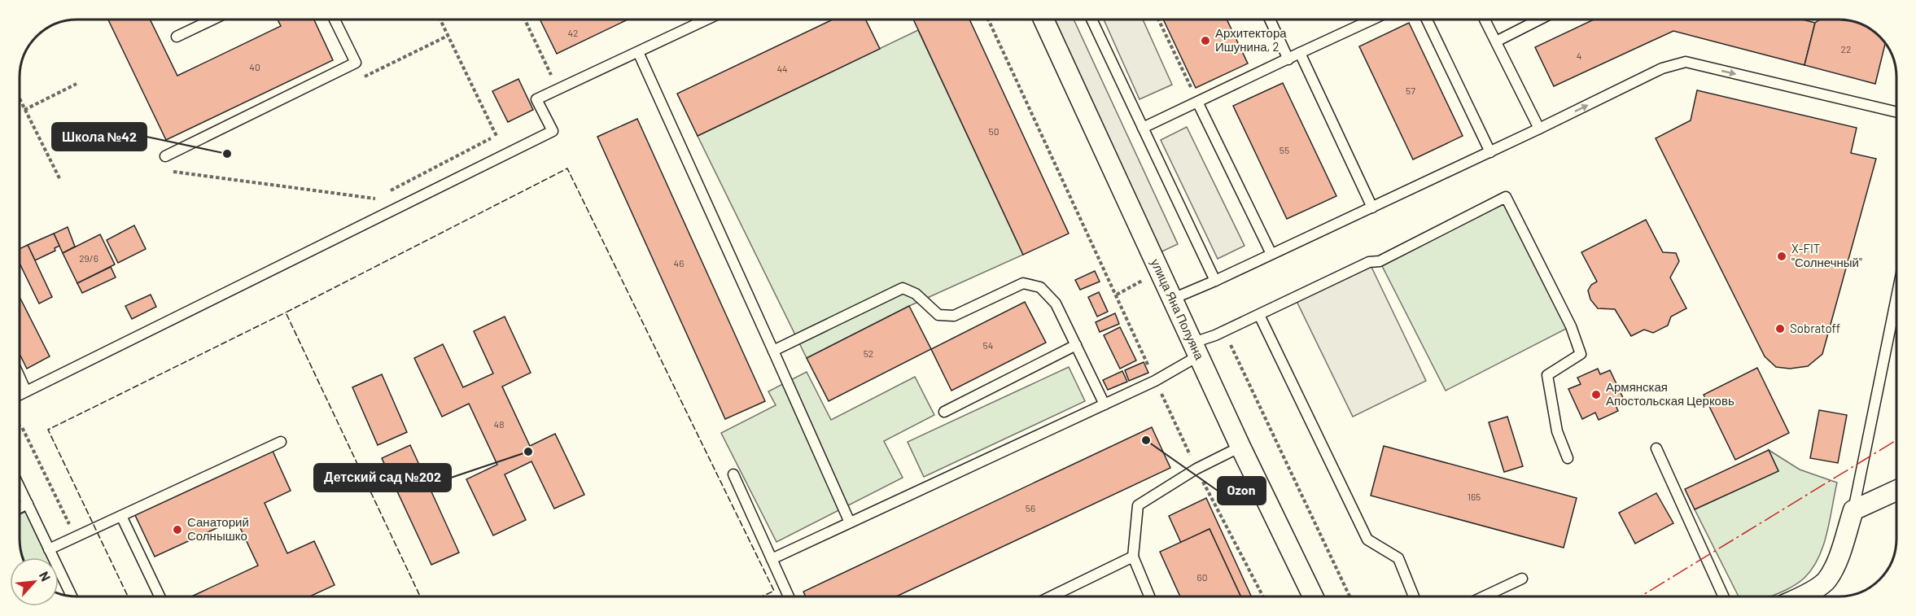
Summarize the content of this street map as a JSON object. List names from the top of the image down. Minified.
{"streets":{"street":["улица Яна Полуяна"]},"places":["Архитектора Ишунина, 2","Школа №42","X-FIT \"Солнечный\"","Sobratoff","Армянская Апостольская Церковь","Ozon","Детский сад №202","Санаторий Солнышко"],"house_numbers":["42","22","4","40","44","57","50","55","29/6","46","54","52","48","165","56","60"],"north":"top right"}
